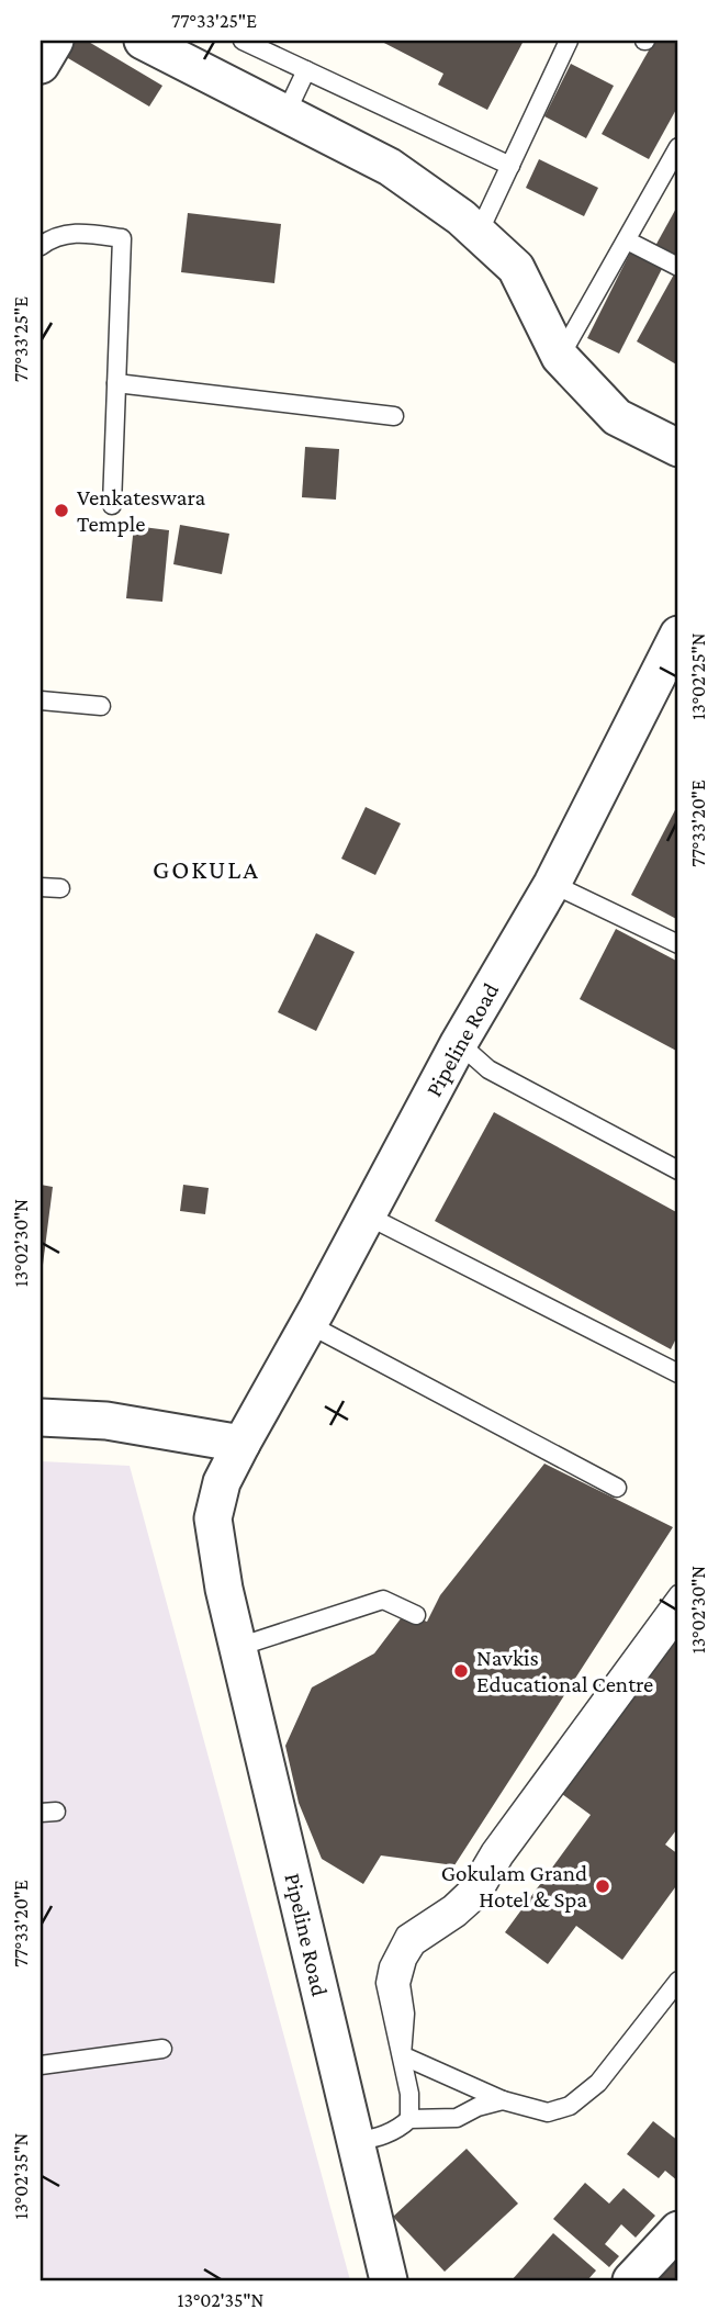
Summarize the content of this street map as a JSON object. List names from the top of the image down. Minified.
{"streets":{"street":["Pipeline Road"]},"districts":["GOKULA"],"places":["Venkateswara Temple","Navkis Educational Centre","Gokulam Grand Hotel & Spa"],"coordinates":["77°33'25\"E","13°02'25\"N","77°33'20\"E","13°02'30\"N","13°02'35\"N"]}
